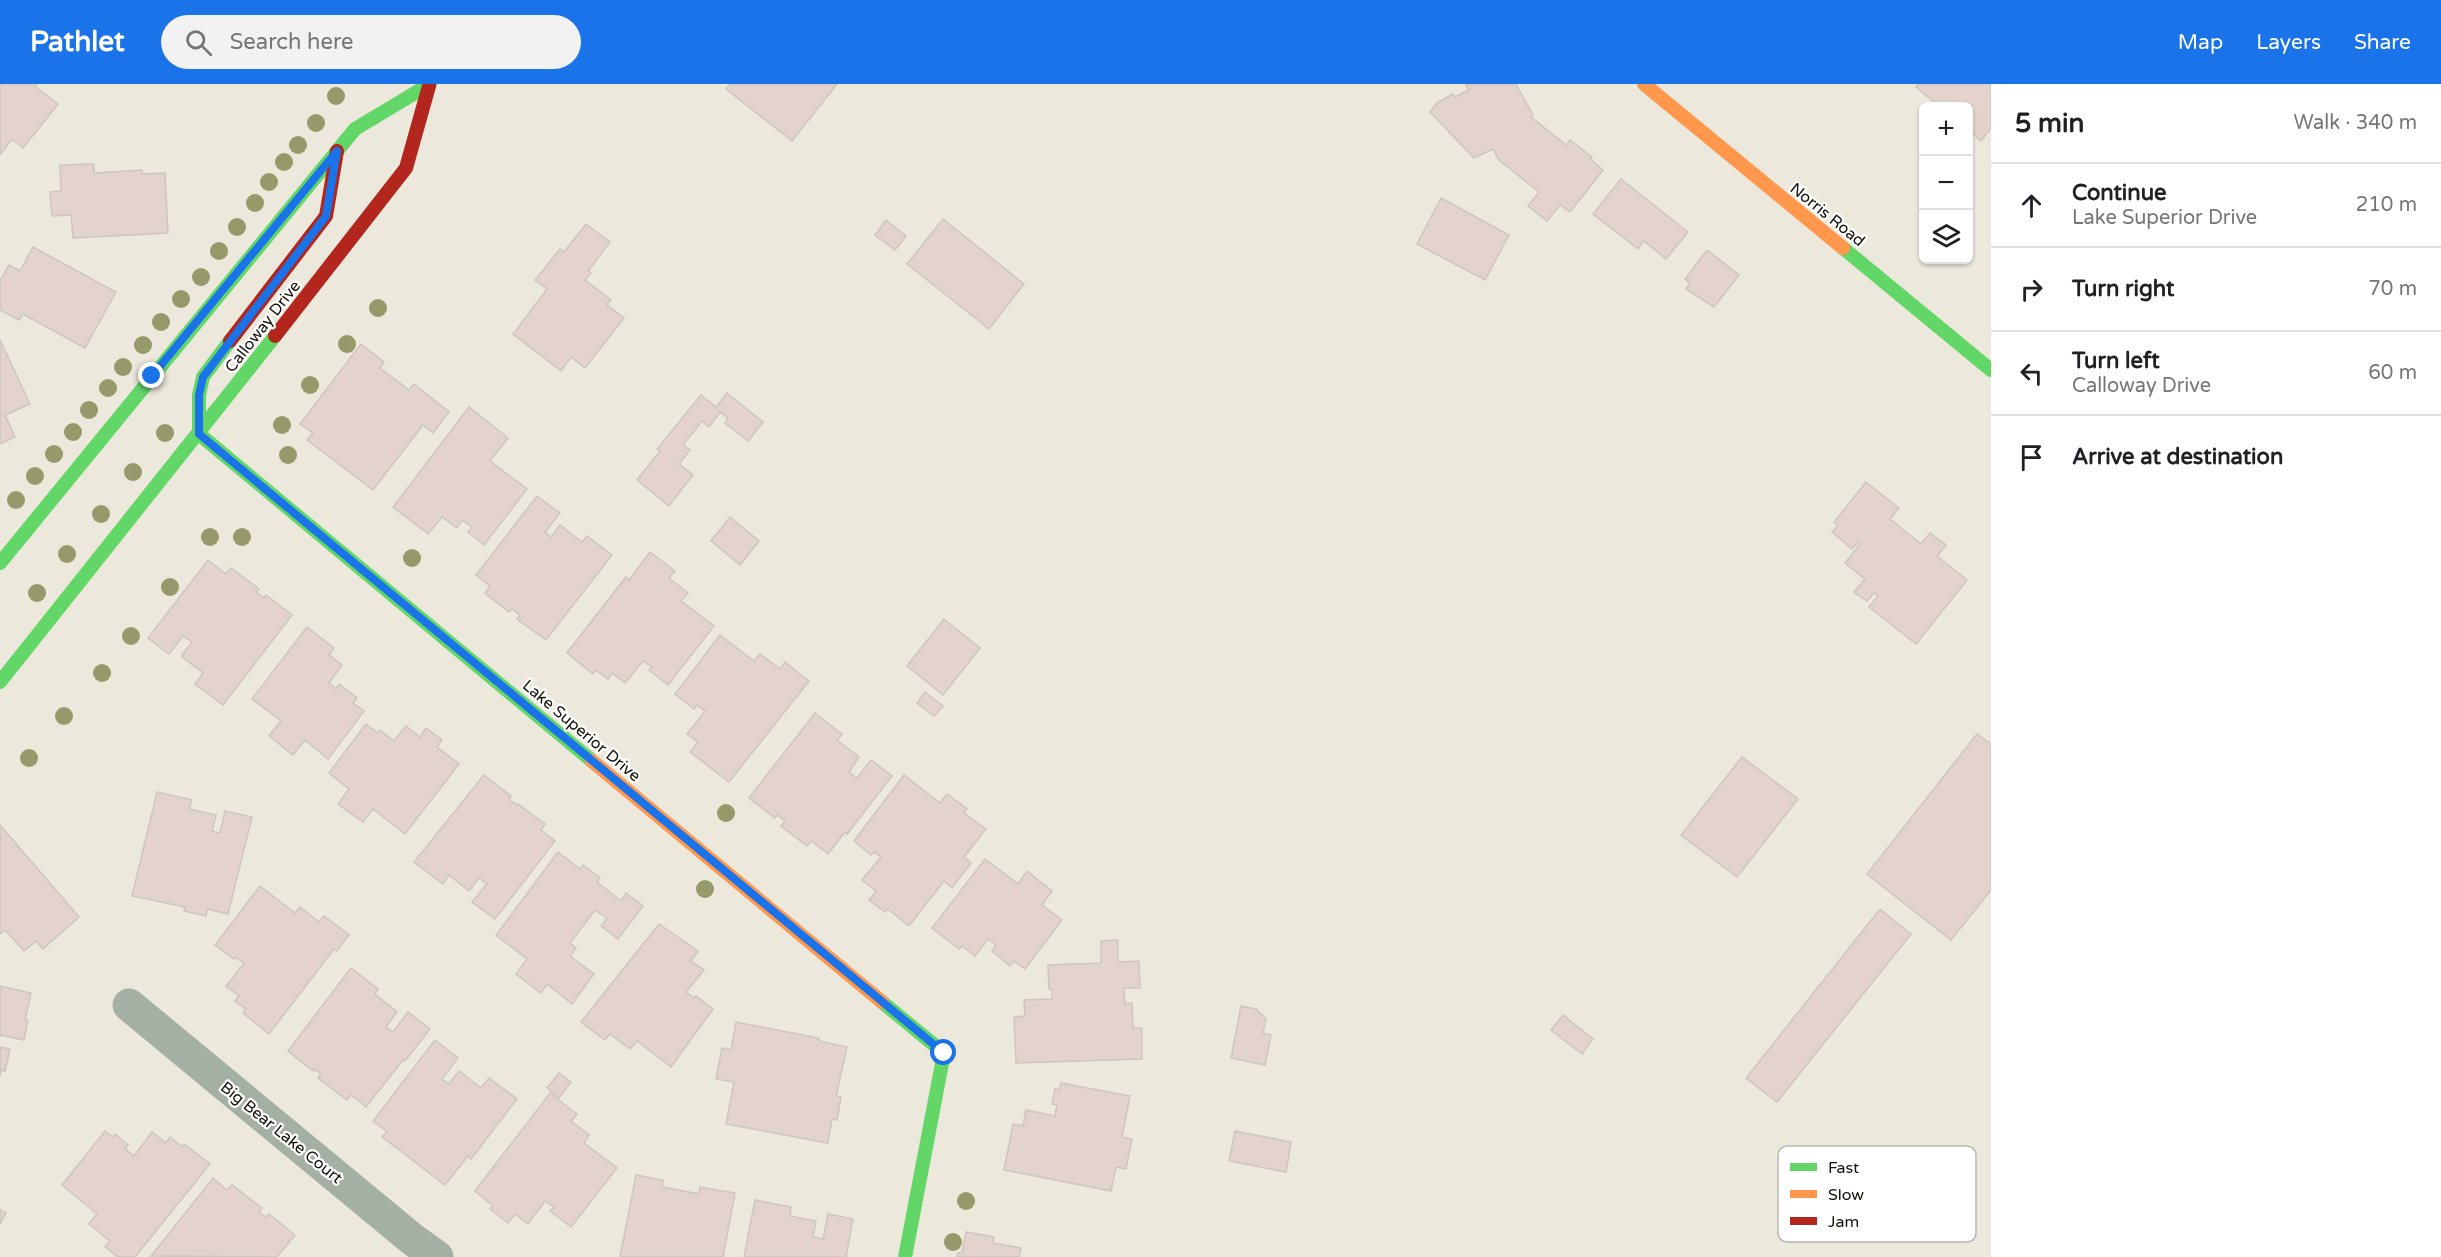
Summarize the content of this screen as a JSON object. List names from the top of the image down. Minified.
{"streets":{"main road":["Norris Road","Calloway Drive","Lake Superior Drive"],"street":["Big Bear Lake Court"]},"crossings":[["Calloway Drive","Lake Superior Drive"]],"legend":["Fast","Slow","Jam"],"page":{"header":"Pathlet","search":"Search here","nav":["Map","Layers","Share"],"heading":["5 min","Walk · 340 m"],"map_buttons":["+","−"],"list":[["Continue","Lake Superior Drive","210 m"],["Turn right","70 m"],["Turn left","Calloway Drive","60 m"],"Arrive at destination"]}}
